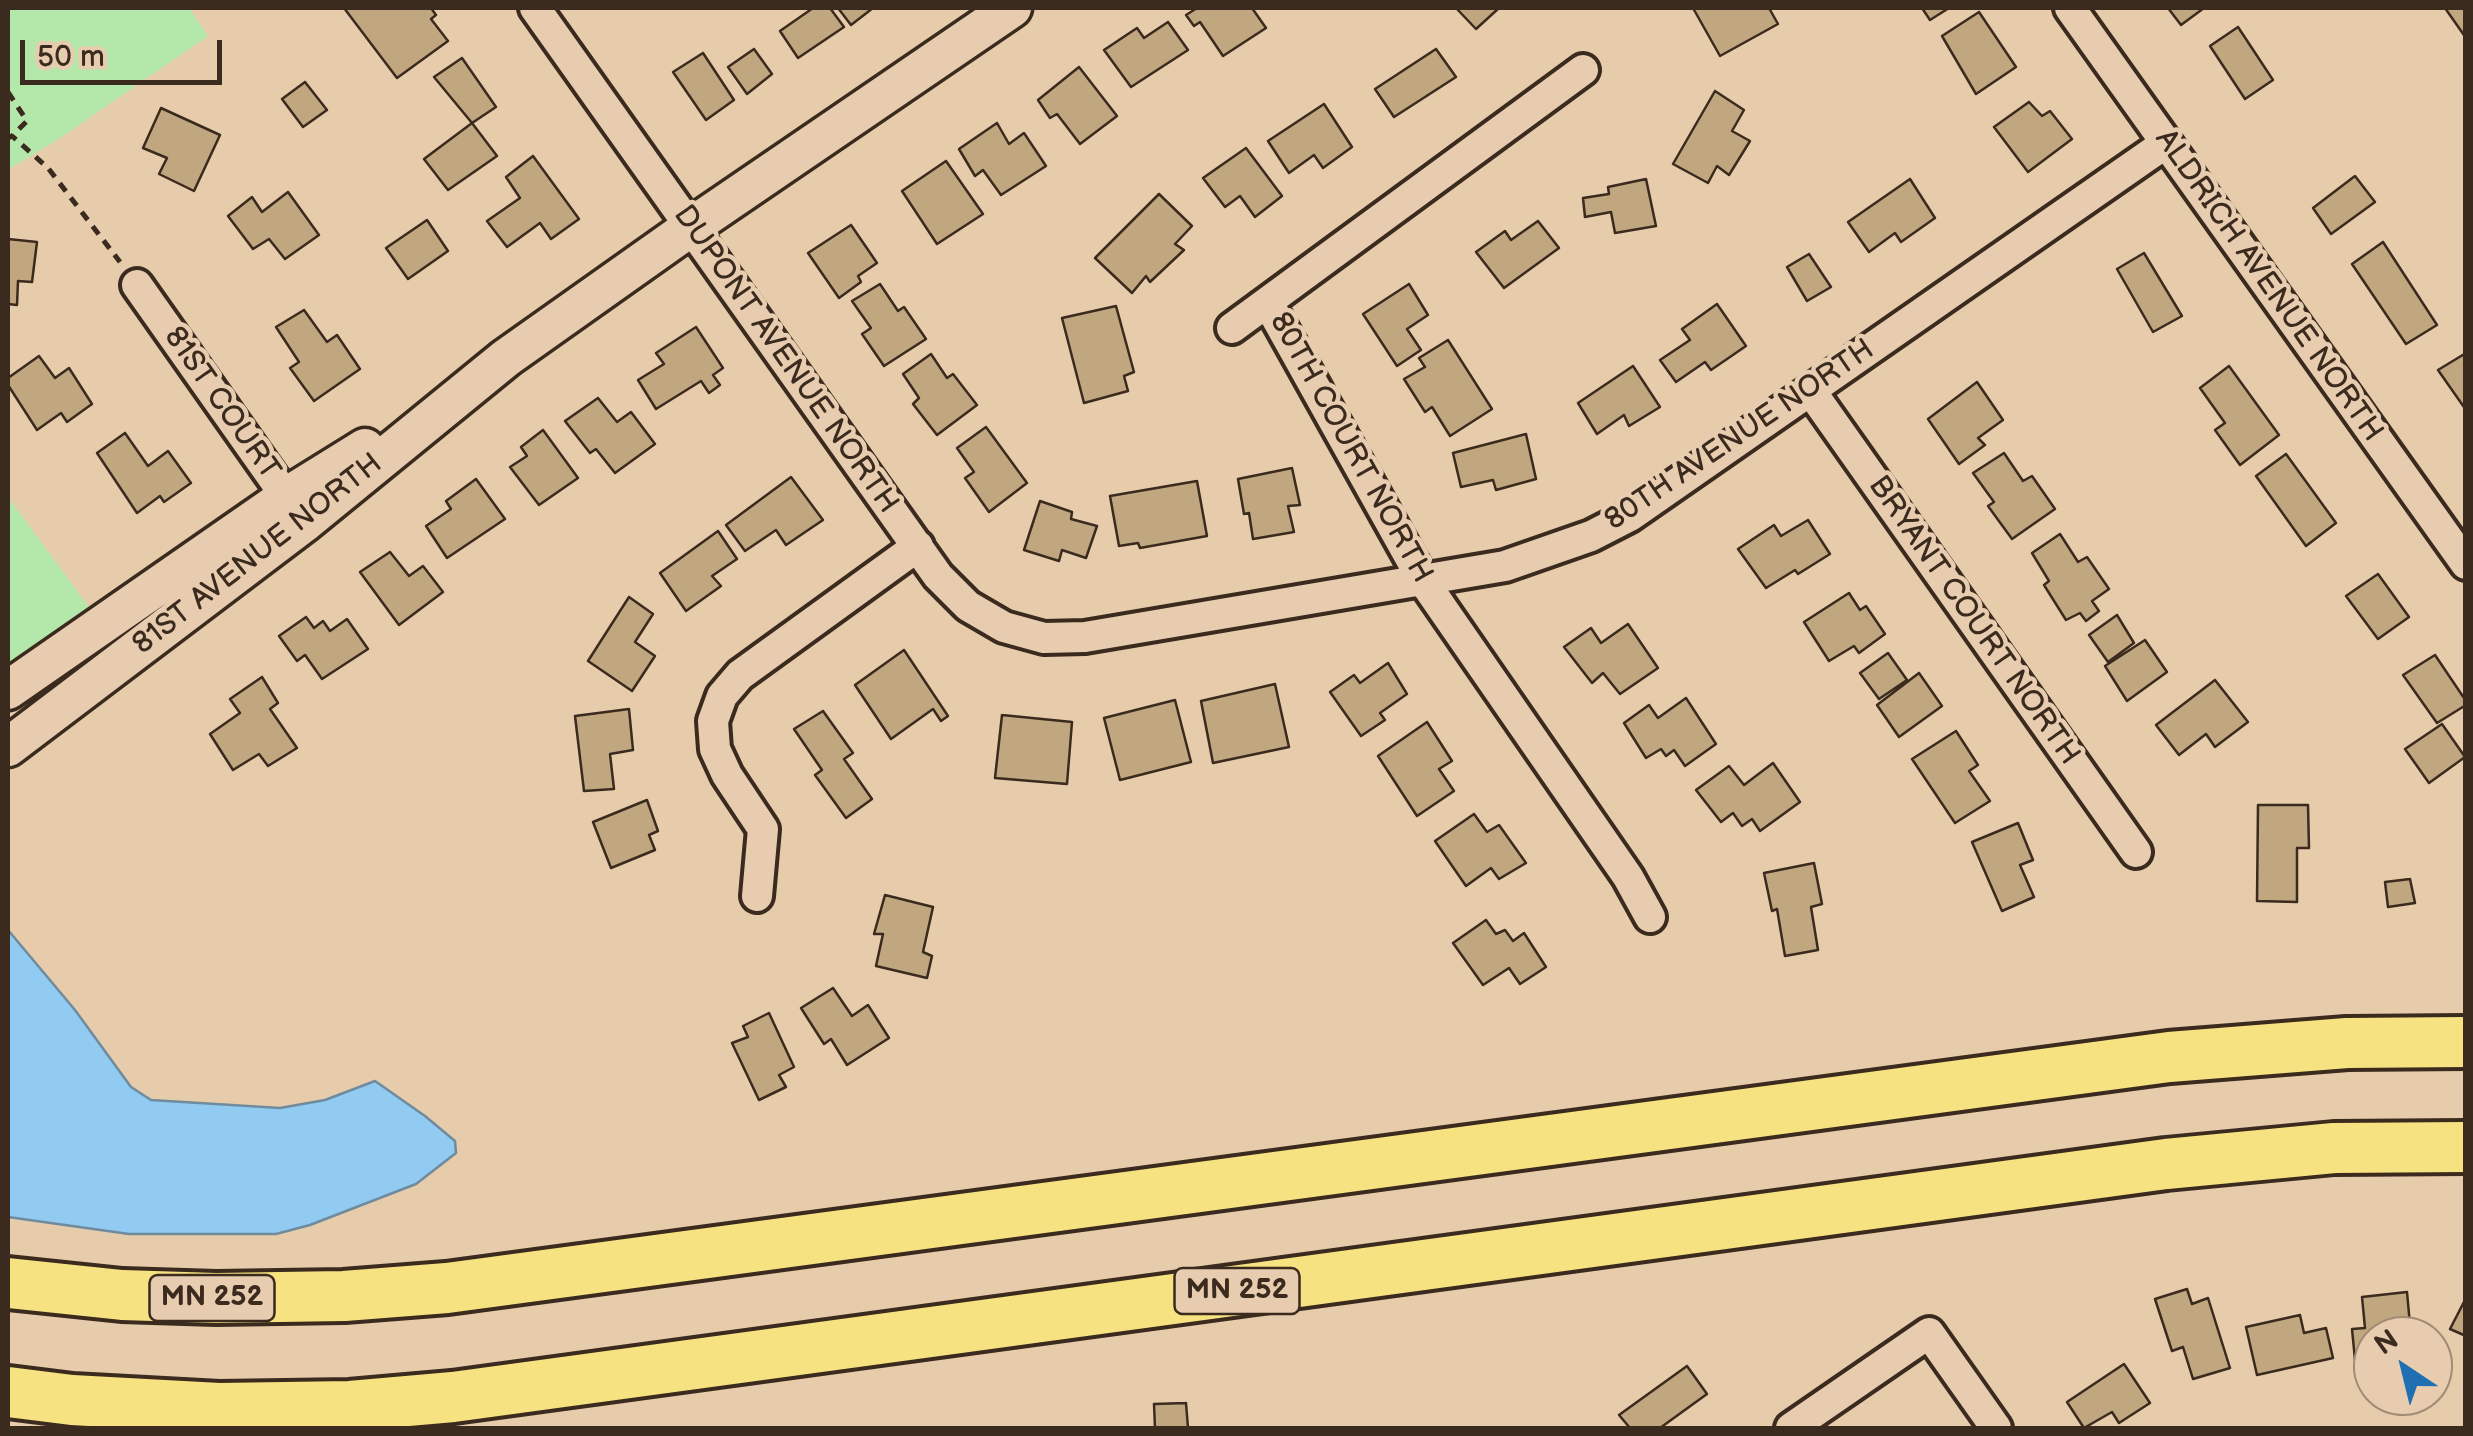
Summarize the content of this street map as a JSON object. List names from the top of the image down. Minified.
{"streets":{"highway":["MN 252"],"street":["ALDRICH AVENUE NORTH","DUPONT AVENUE NORTH","81ST COURT","80TH AVENUE NORTH","80TH COURT NORTH","81ST AVENUE NORTH","BRYANT COURT NORTH"]},"crossings":[["ALDRICH AVENUE NORTH","80TH AVENUE NORTH"],["DUPONT AVENUE NORTH","80TH AVENUE NORTH"],["DUPONT AVENUE NORTH","81ST AVENUE NORTH"],["81ST COURT","81ST AVENUE NORTH"],["80TH AVENUE NORTH","80TH COURT NORTH"],["80TH AVENUE NORTH","BRYANT COURT NORTH"]],"scale_bar":"50 m","north":"top left"}
